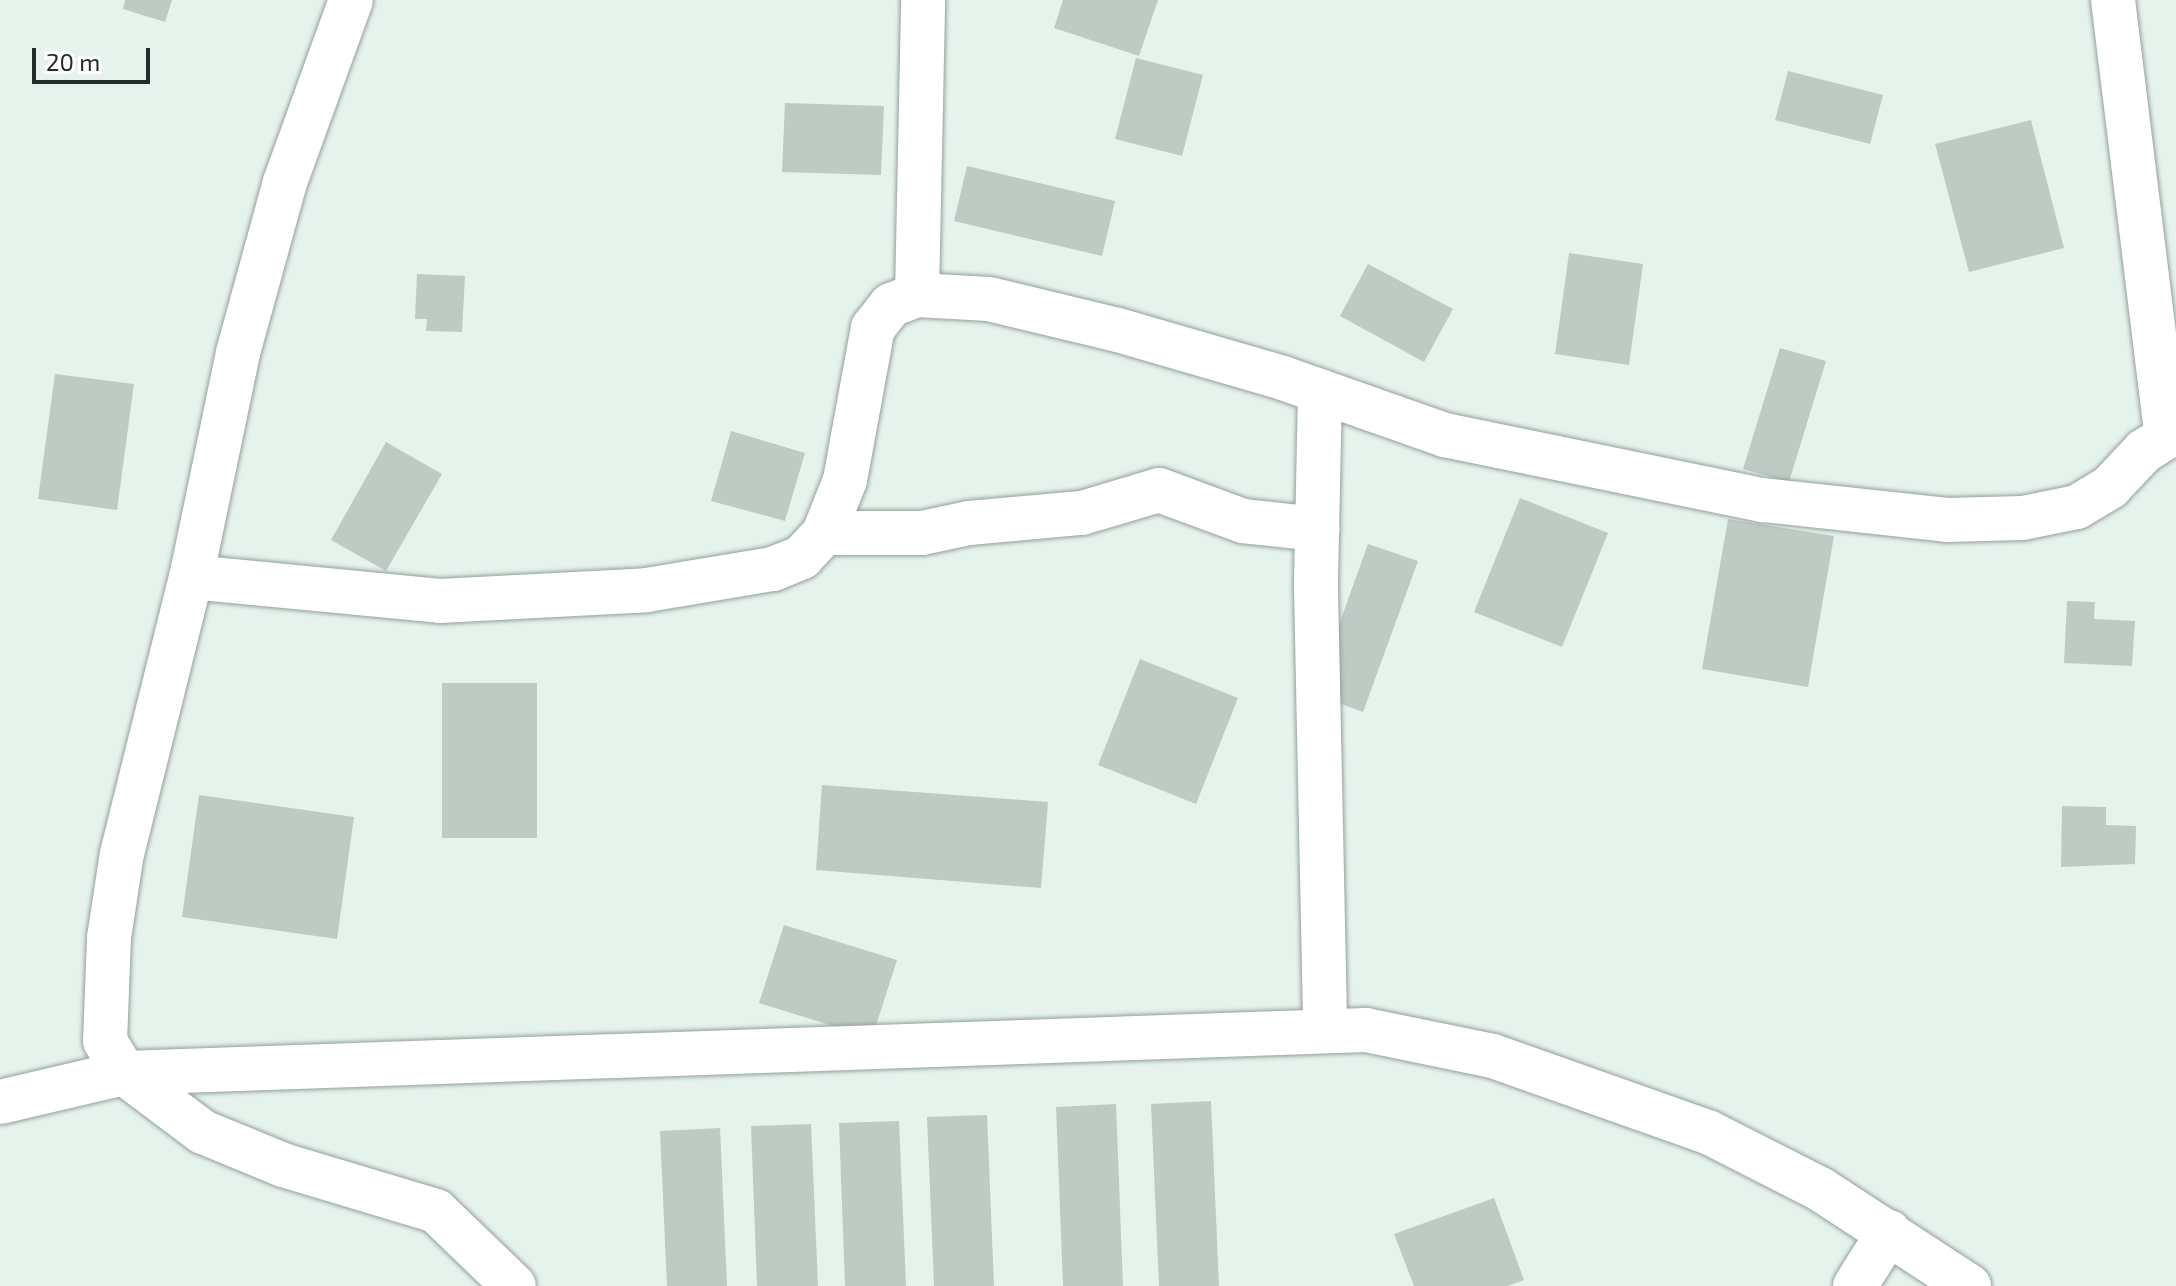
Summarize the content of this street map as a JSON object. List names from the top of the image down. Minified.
{"scale_bar":"20 m"}
